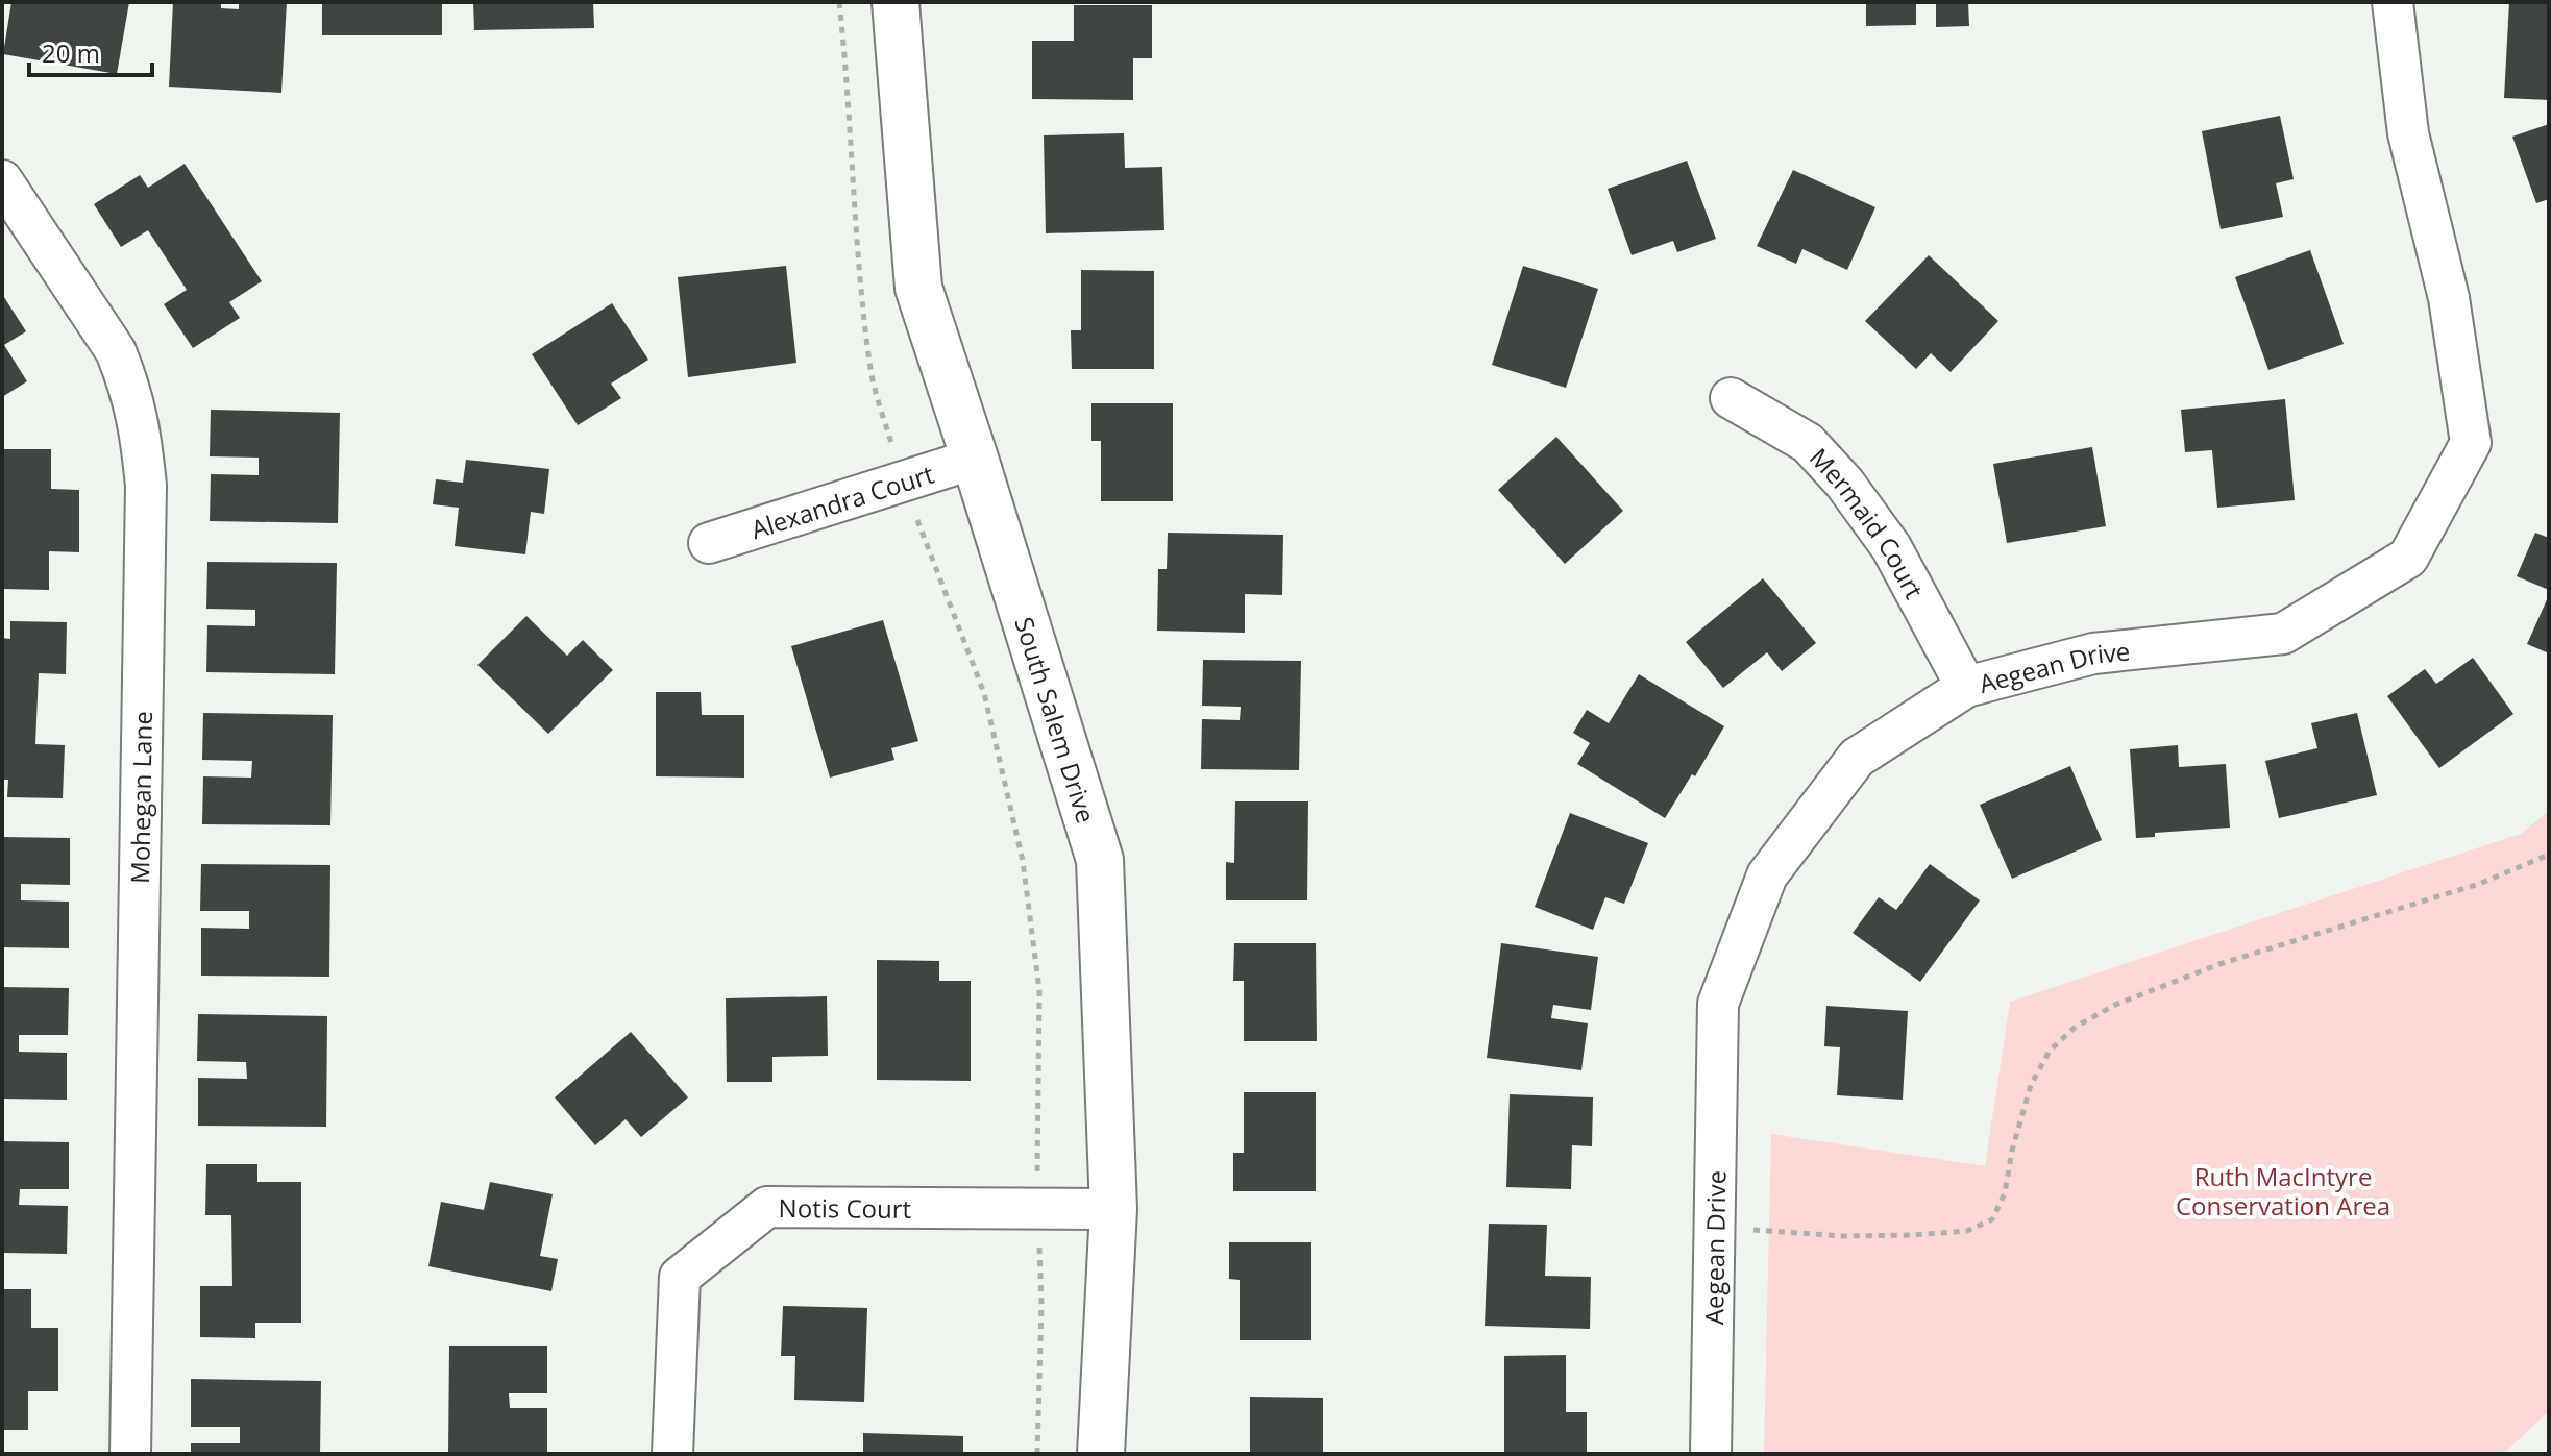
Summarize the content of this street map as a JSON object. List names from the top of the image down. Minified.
{"streets":{"street":["Alexandra Court","Mermaid Court","Aegean Drive","South Salem Drive","Mohegan Lane","Notis Court"]},"crossings":[["Alexandra Court","South Salem Drive"],["Mermaid Court","Aegean Drive"],["South Salem Drive","Notis Court"]],"parks":["Ruth MacIntyre Conservation Area"],"scale_bar":"20 m"}
